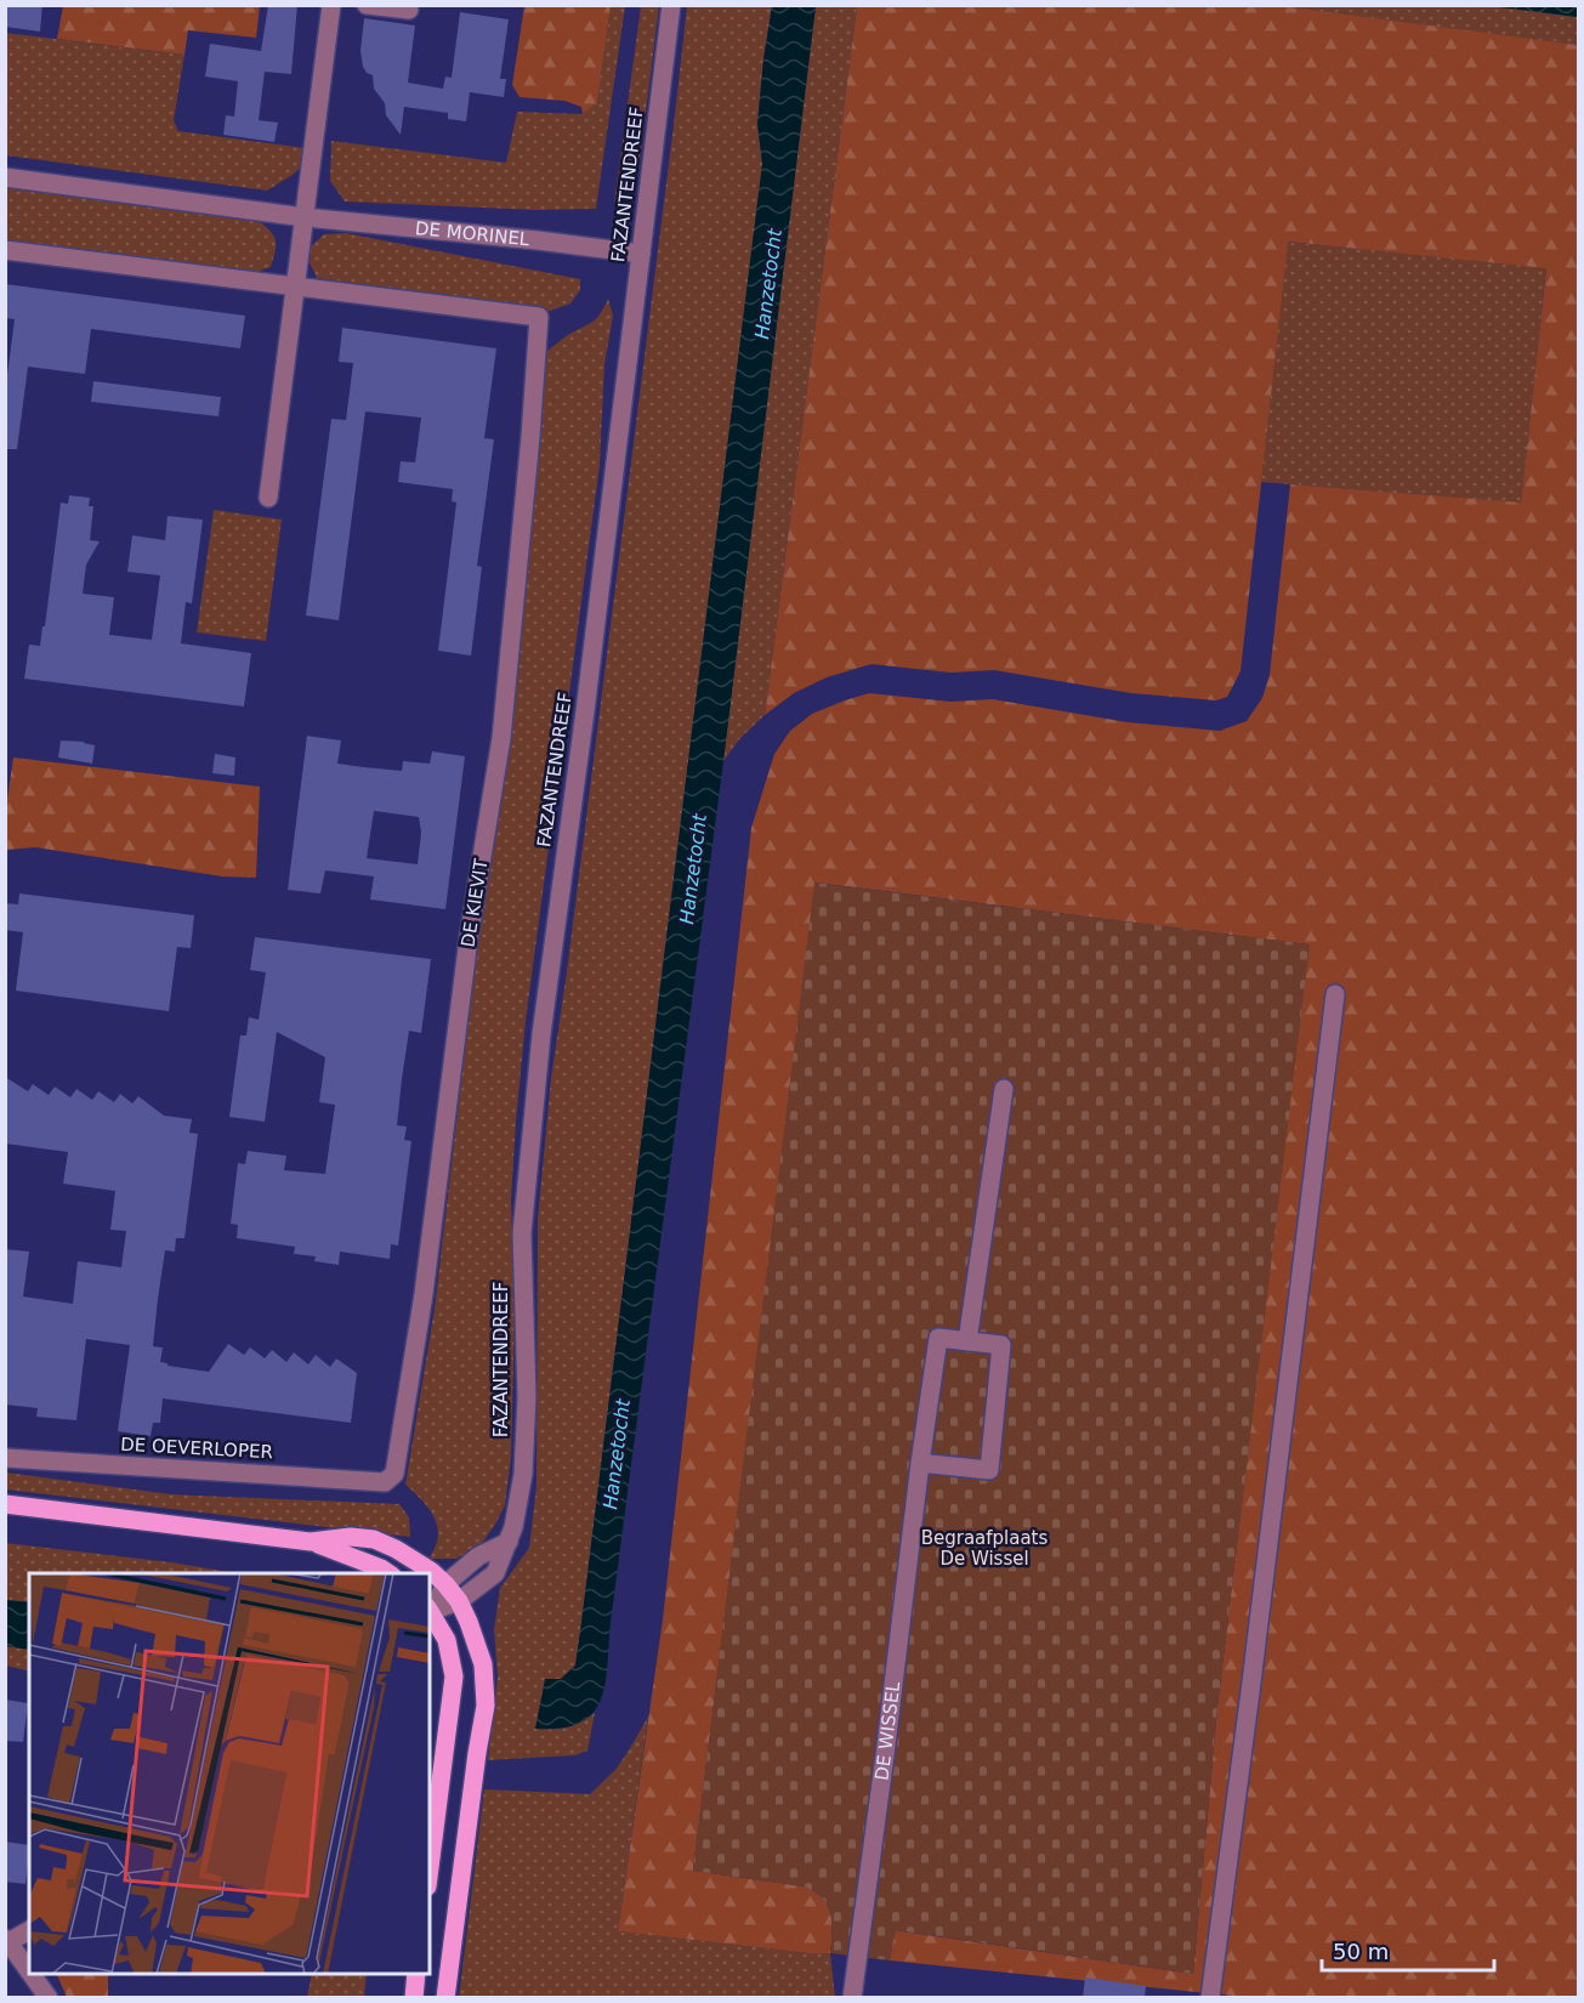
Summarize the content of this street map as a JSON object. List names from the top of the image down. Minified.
{"streets":{"street":["FAZANTENDREEF","DE MORINEL","DE KIEVIT","DE OEVERLOPER","DE WISSEL"]},"crossings":[["FAZANTENDREEF","DE MORINEL"],["DE KIEVIT","DE OEVERLOPER"]],"water":["Hanzetocht"],"parks":["Begraafplaats De Wissel"],"scale_bar":"50 m"}
